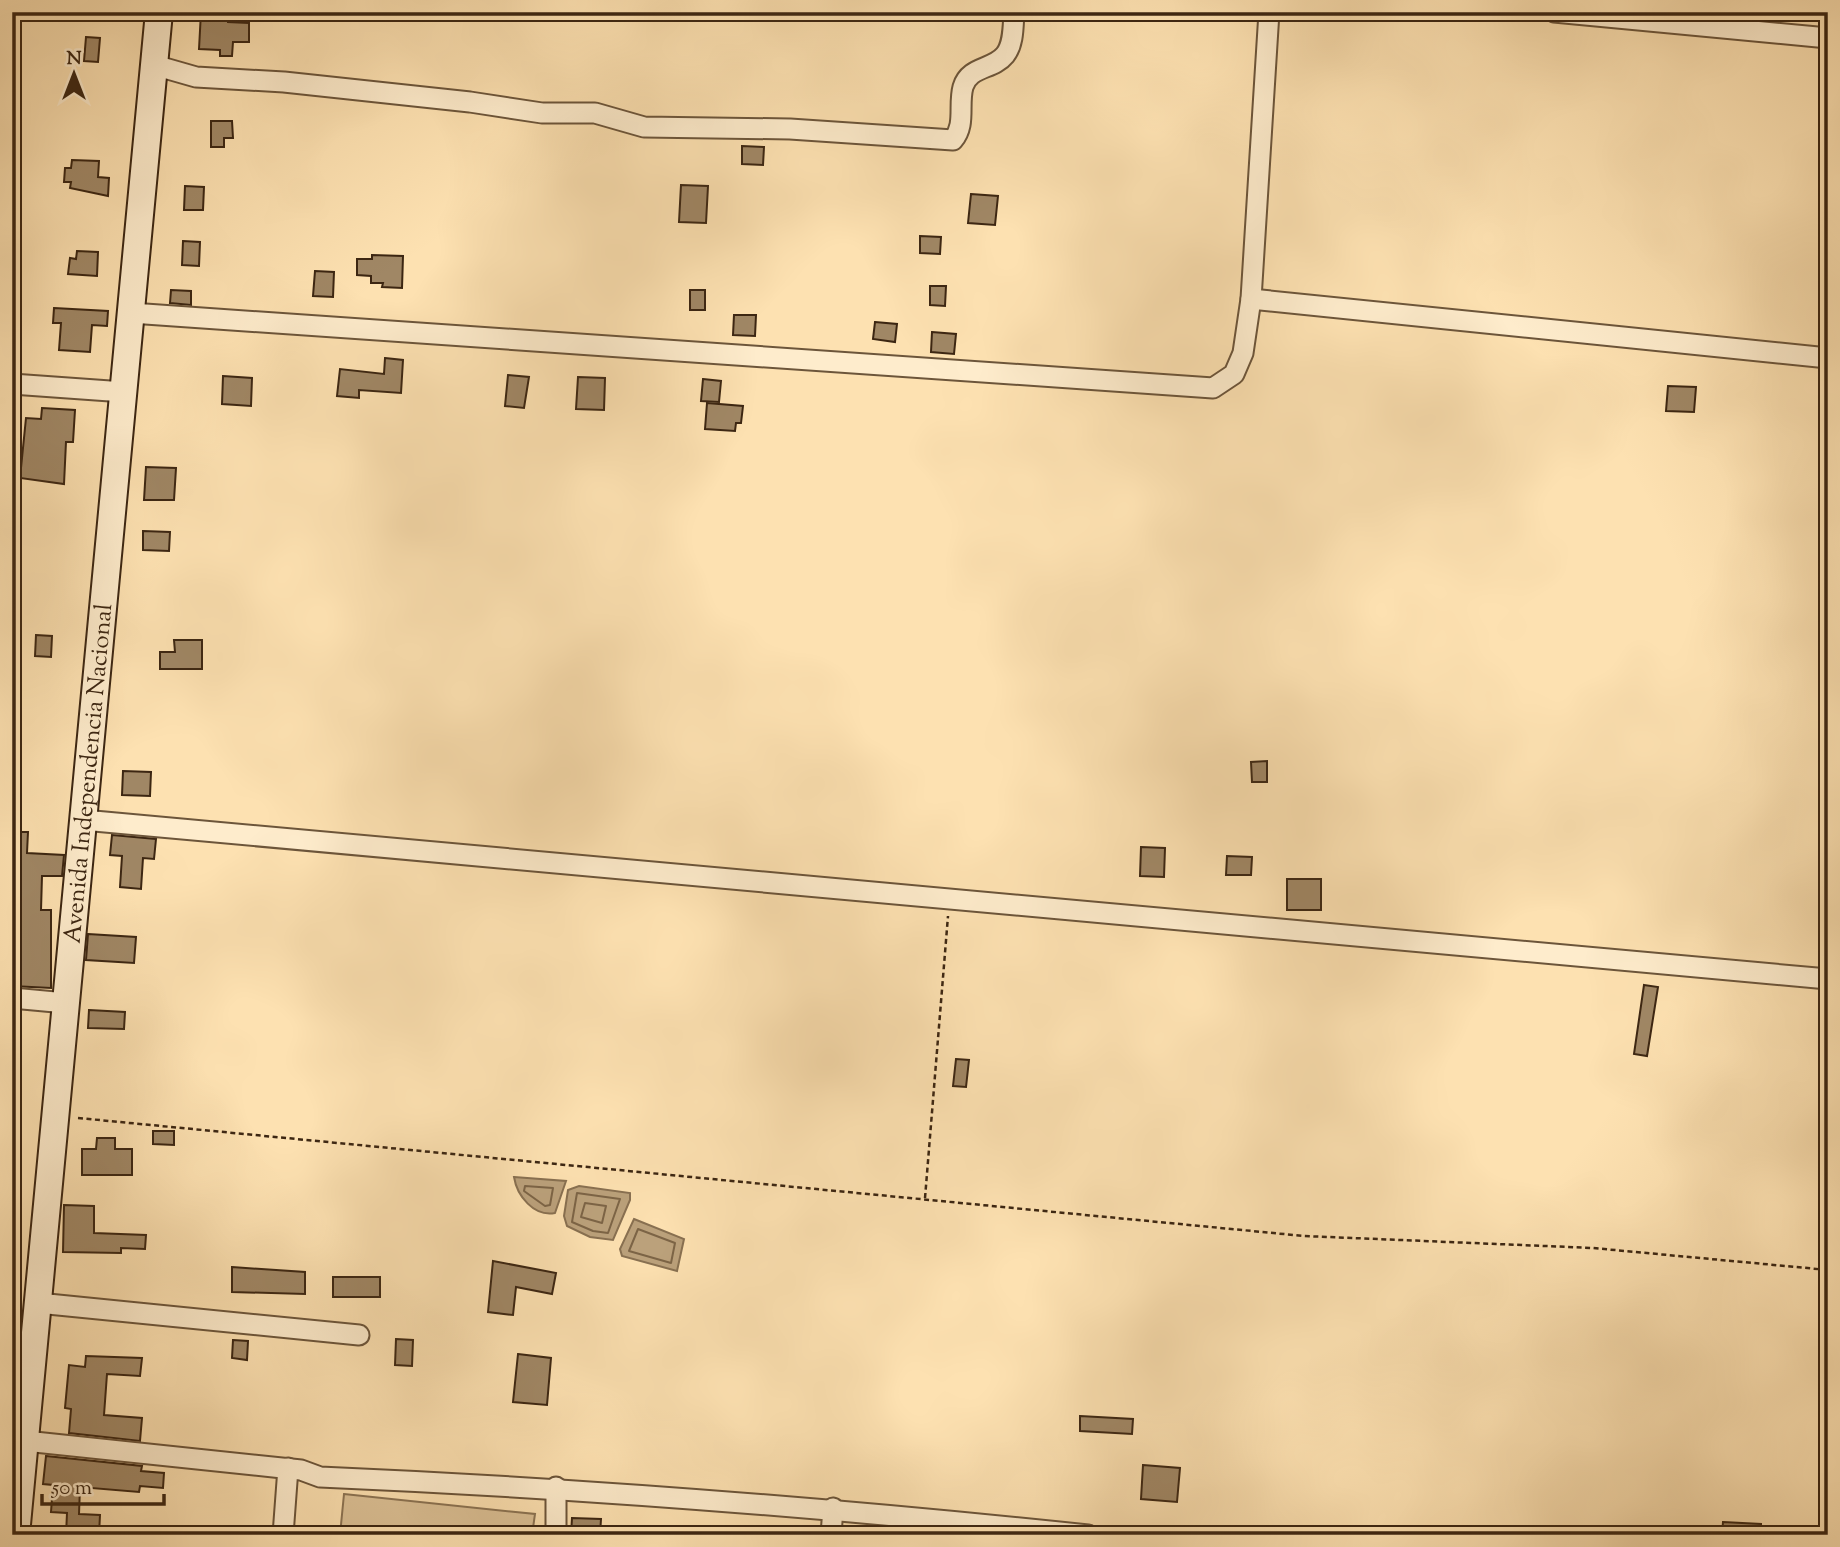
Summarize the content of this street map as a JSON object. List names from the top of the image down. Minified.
{"streets":{"main road":["Avenida Independencia Nacional"]},"scale_bar":"50 m","north":"top"}
